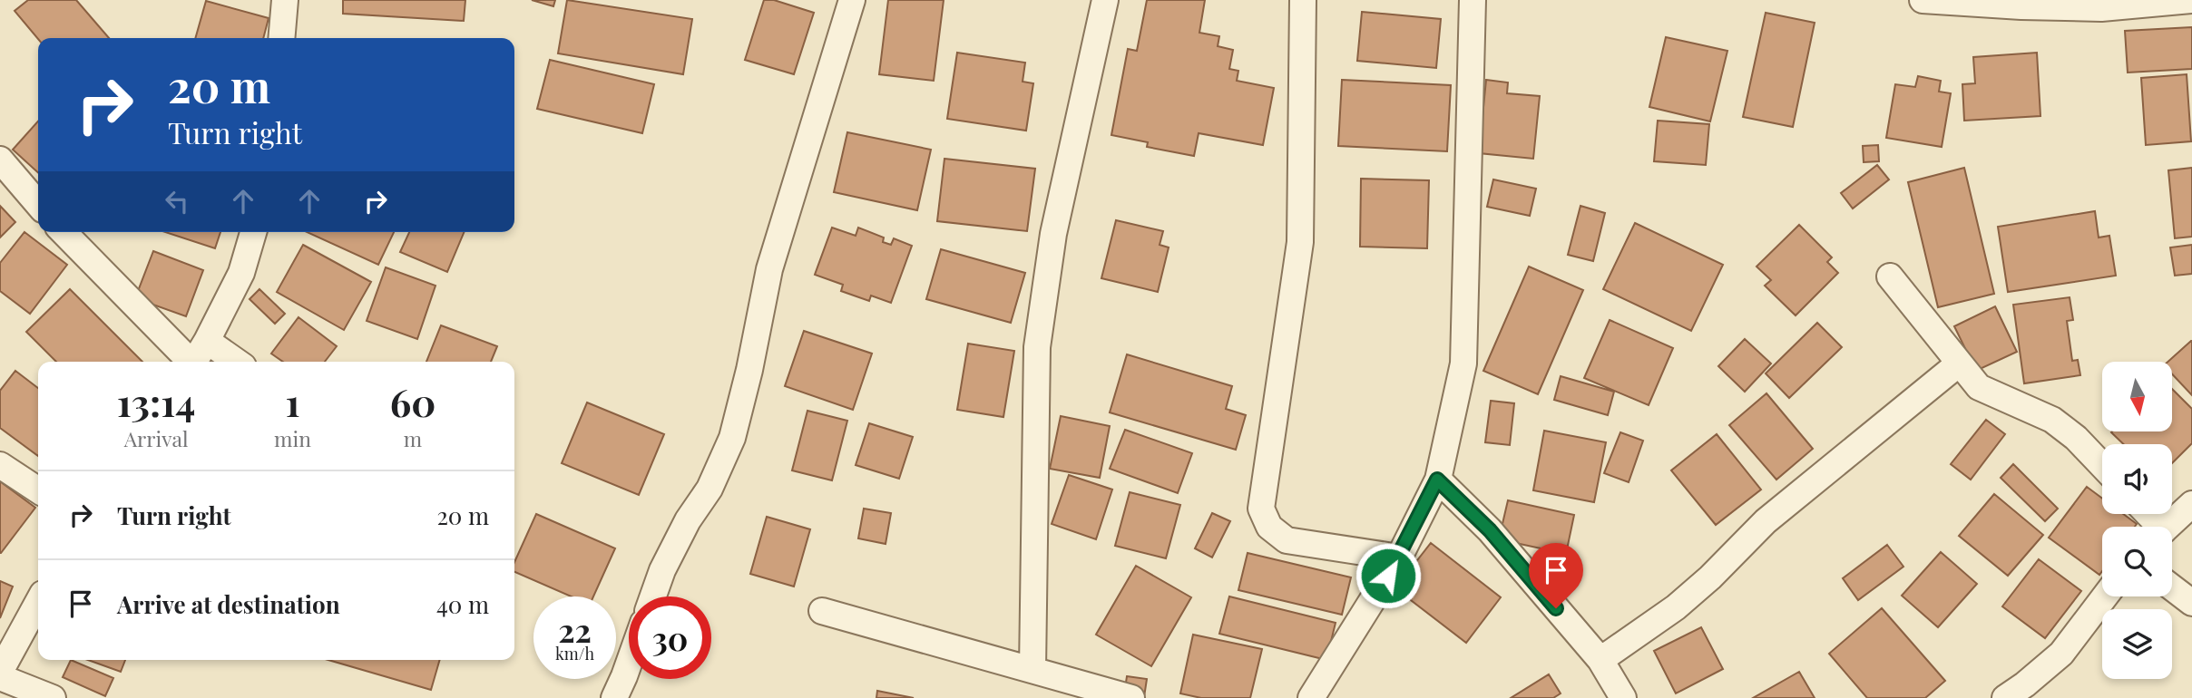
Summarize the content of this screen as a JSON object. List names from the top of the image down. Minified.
{"north":"bottom","page":{"turn":["20 m","Turn right"],"eta":["13:14","Arrival","1","min","60","m"],"list":[{"name":"Turn right","value":"20 m"},{"name":"Arrive at destination","value":"40 m"}],"speed":"22 km/h","limit":"30"}}
